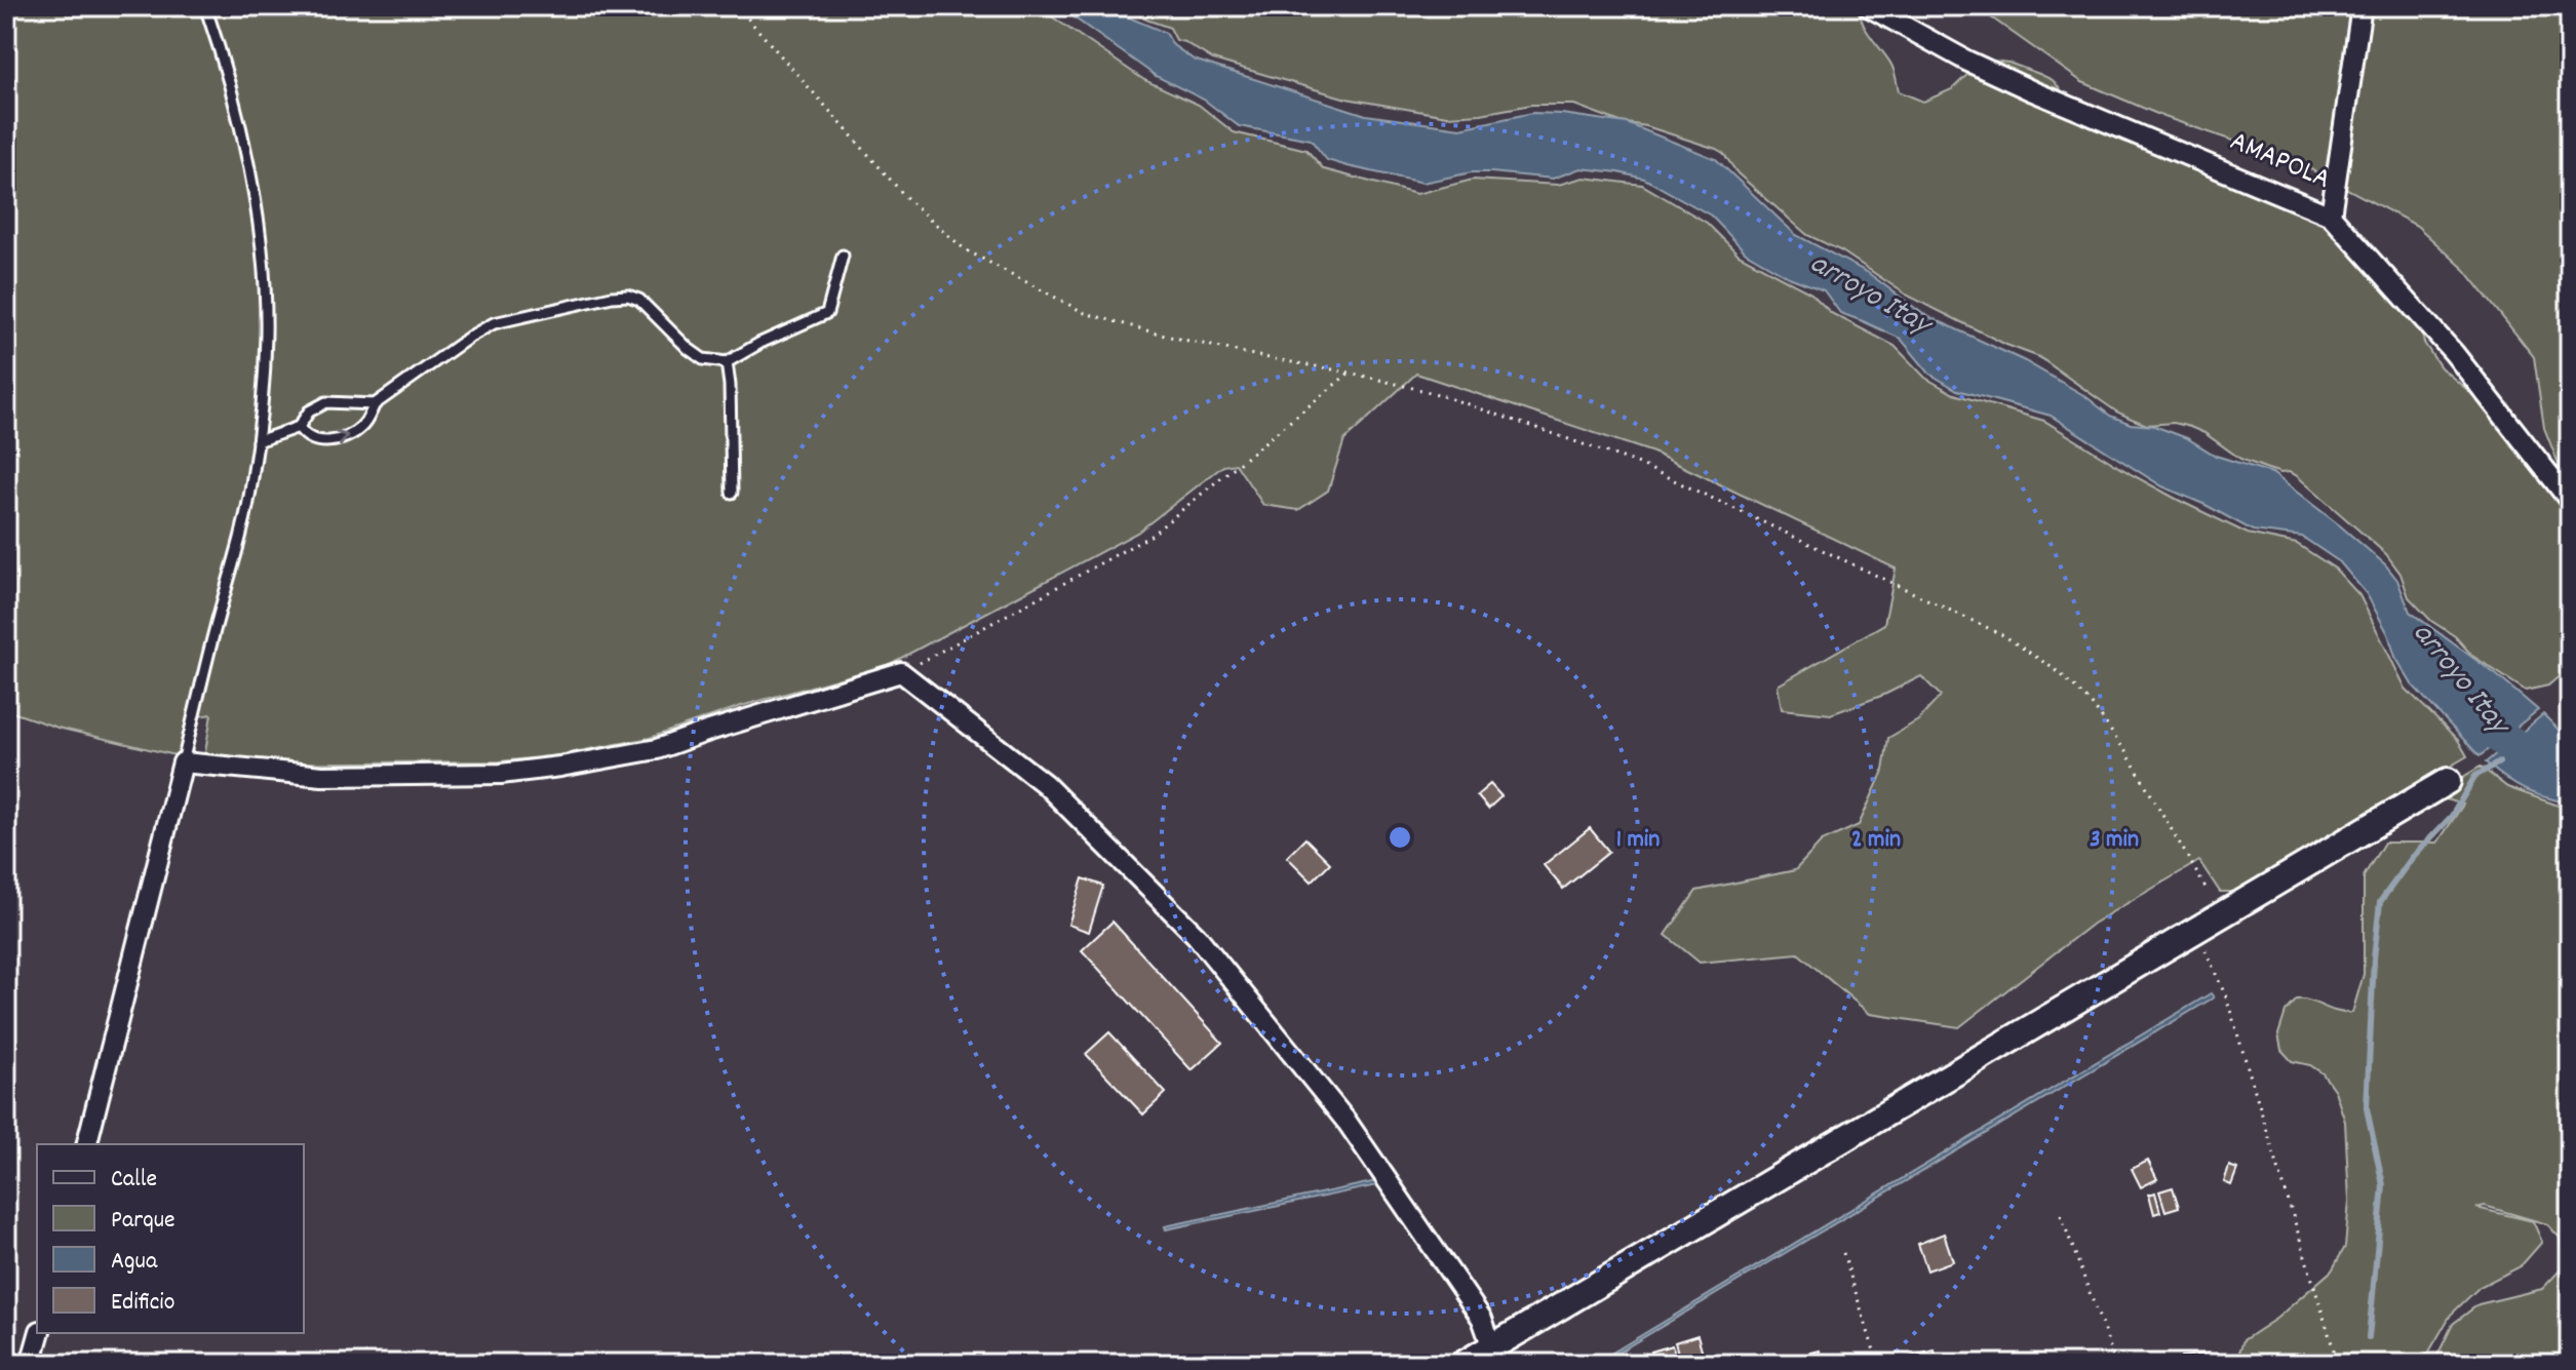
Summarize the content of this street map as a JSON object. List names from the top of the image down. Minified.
{"streets":{"street":["AMAPOLA"]},"water":["arroyo Itay"],"legend":["Calle","Parque","Agua","Edificio"],"rings":["1 min","2 min","3 min"]}
